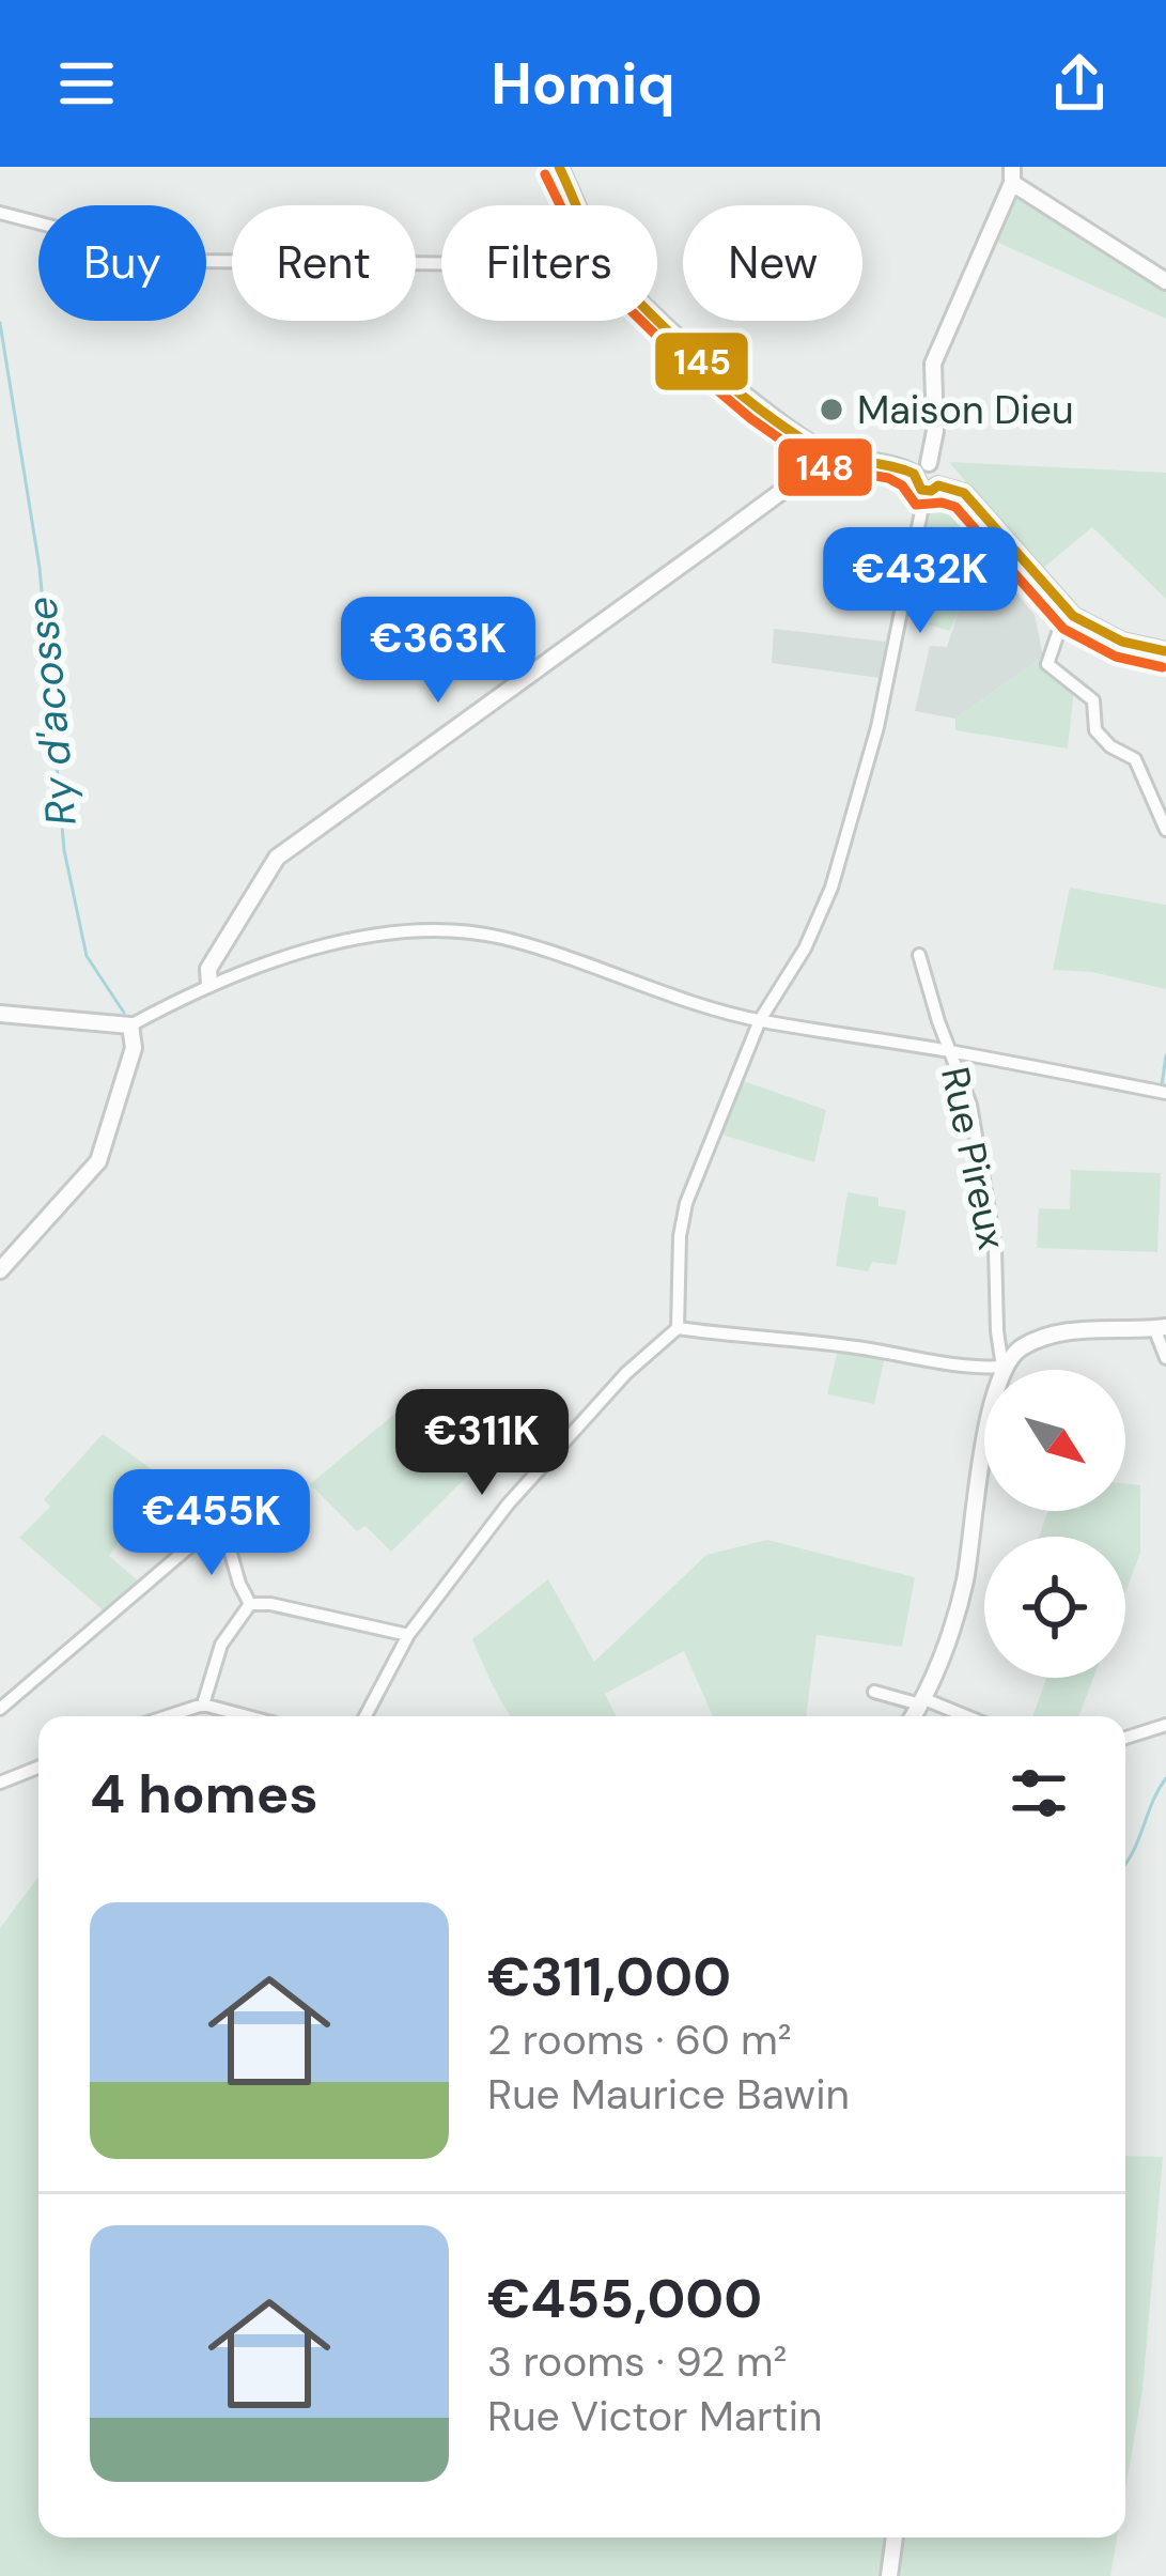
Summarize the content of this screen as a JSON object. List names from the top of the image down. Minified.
{"streets":{"street":["Rue Pireux"]},"water":["Ry d'acosse"],"places":["Maison Dieu"],"lines":["transit line 145","transit line 148"],"north":"bottom right","page":{"header":"Homiq","chip":["Buy","Rent","Filters","New"],"price":["€432K","€363K","€311K","€455K"],"heading":"4 homes","list":[{"name":"€311,000","note":"2 rooms · 60 m² · Rue Maurice Bawin"},{"name":"€455,000","note":"3 rooms · 92 m² · Rue Victor Martin"}]}}
